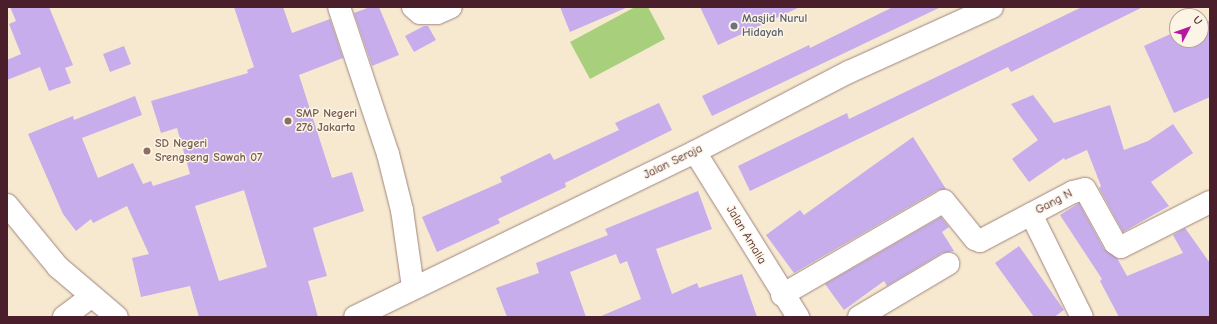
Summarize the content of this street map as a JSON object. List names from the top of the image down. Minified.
{"streets":{"street":["Jalan Seroja","Gang N","Jalan Amalia"]},"crossings":[["Jalan Seroja","Jalan Amalia"],["Gang N","Jalan Amalia"]],"places":["Masjid Nurul Hidayah","SMP Negeri 276 Jakarta","SD Negeri Srengseng Sawah 07"],"north":"top right"}
